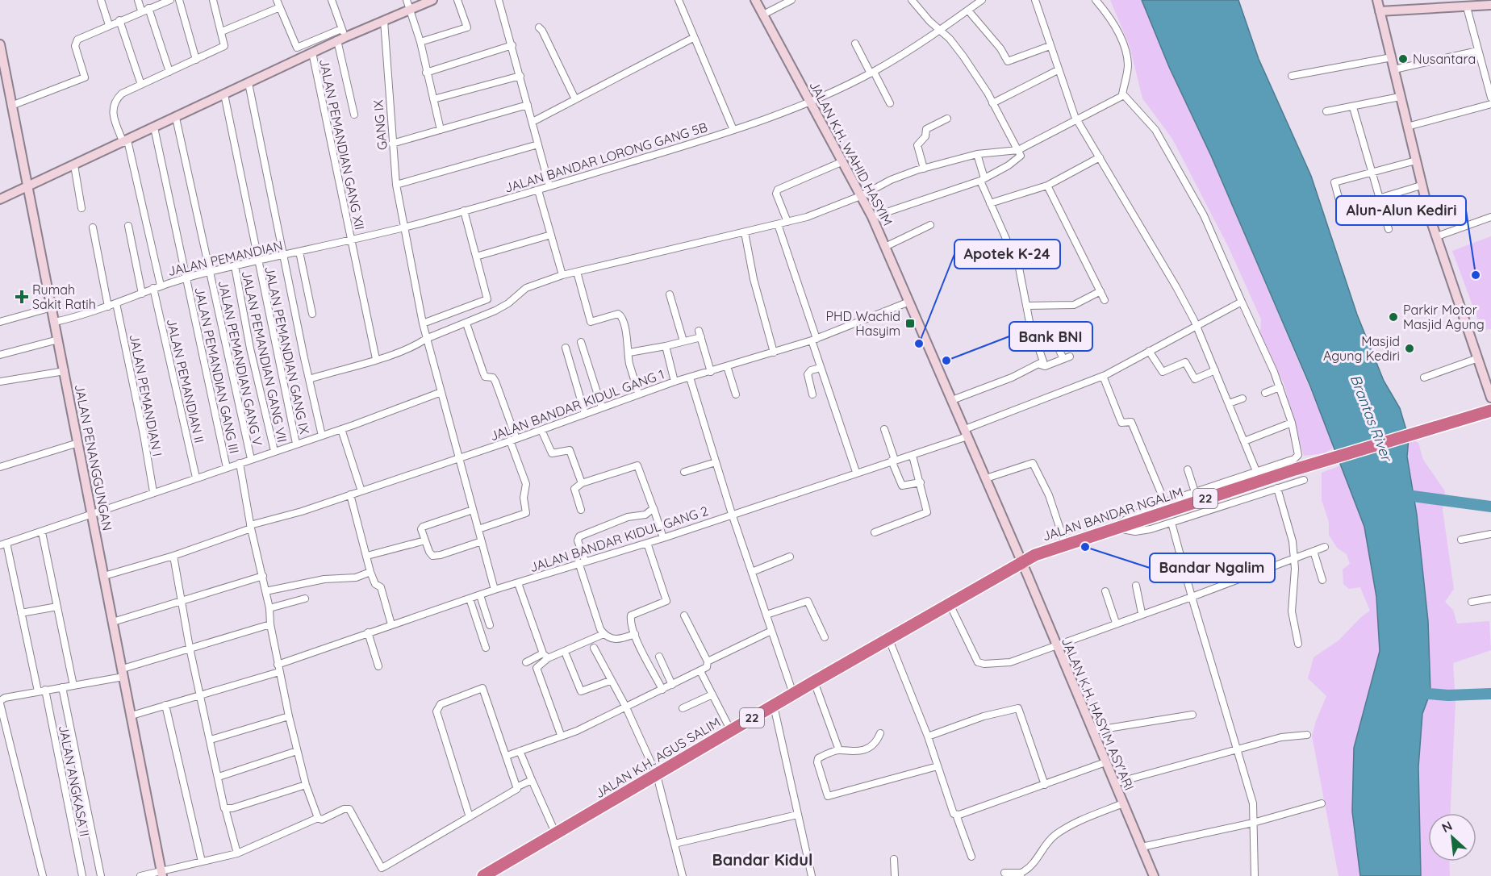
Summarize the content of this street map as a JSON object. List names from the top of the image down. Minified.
{"streets":{"highway":["22","JALAN BANDAR NGALIM","JALAN K.H. AGUS SALIM"],"main road":["JALAN K.H. WAHID HASYIM","JALAN PENANGGUNGAN","JALAN K.H. HASYIM ASY'ARI"],"street":["GANG IX","JALAN PEMANDIAN GANG XII","JALAN BANDAR LORONG GANG 5B","JALAN PEMANDIAN","JALAN PEMANDIAN GANG IX","JALAN PEMANDIAN GANG VII","JALAN PEMANDIAN GANG V","JALAN PEMANDIAN GANG III","JALAN PEMANDIAN II","JALAN PEMANDIAN I","JALAN BANDAR KIDUL GANG 1","JALAN BANDAR KIDUL GANG 2","JALAN ANGKASA II"]},"crossings":[["GANG IX","JALAN BANDAR LORONG GANG 5B"],["GANG IX","JALAN PEMANDIAN"],["GANG IX","JALAN BANDAR KIDUL GANG 1"],["GANG IX","JALAN BANDAR KIDUL GANG 2"],["JALAN PEMANDIAN GANG XII","JALAN PEMANDIAN"],["JALAN K.H. WAHID HASYIM","JALAN BANDAR LORONG GANG 5B"],["JALAN K.H. WAHID HASYIM","JALAN BANDAR KIDUL GANG 1"],["JALAN K.H. WAHID HASYIM","JALAN BANDAR NGALIM"],["JALAN K.H. WAHID HASYIM","JALAN BANDAR KIDUL GANG 2"],["JALAN K.H. WAHID HASYIM","JALAN K.H. HASYIM ASY'ARI"],["JALAN K.H. WAHID HASYIM","JALAN K.H. AGUS SALIM"],["JALAN BANDAR LORONG GANG 5B","JALAN PEMANDIAN"],["JALAN PEMANDIAN","JALAN PEMANDIAN GANG IX"],["JALAN PEMANDIAN","JALAN PEMANDIAN GANG VII"],["JALAN PEMANDIAN","JALAN PEMANDIAN GANG V"],["JALAN PEMANDIAN","JALAN PEMANDIAN GANG III"],["JALAN PEMANDIAN","JALAN PEMANDIAN II"],["JALAN PEMANDIAN","JALAN PEMANDIAN I"],["JALAN PEMANDIAN","JALAN PENANGGUNGAN"],["JALAN BANDAR KIDUL GANG 1","JALAN PENANGGUNGAN"],["JALAN BANDAR NGALIM","JALAN K.H. HASYIM ASY'ARI"],["JALAN BANDAR NGALIM","JALAN K.H. AGUS SALIM"],["JALAN K.H. HASYIM ASY'ARI","JALAN K.H. AGUS SALIM"]],"districts":["Bandar Kidul"],"water":["Brantas River"],"places":{"other":["Nusantara","Alun-Alun Kediri","Parkir Motor Masjid Agung","Apotek K-24","Masjid Agung Kediri","Bank BNI","Bandar Ngalim"],"health":["Rumah Sakit Ratih"],"transit":["PHD Wachid Hasyim"]},"north":"top left"}
